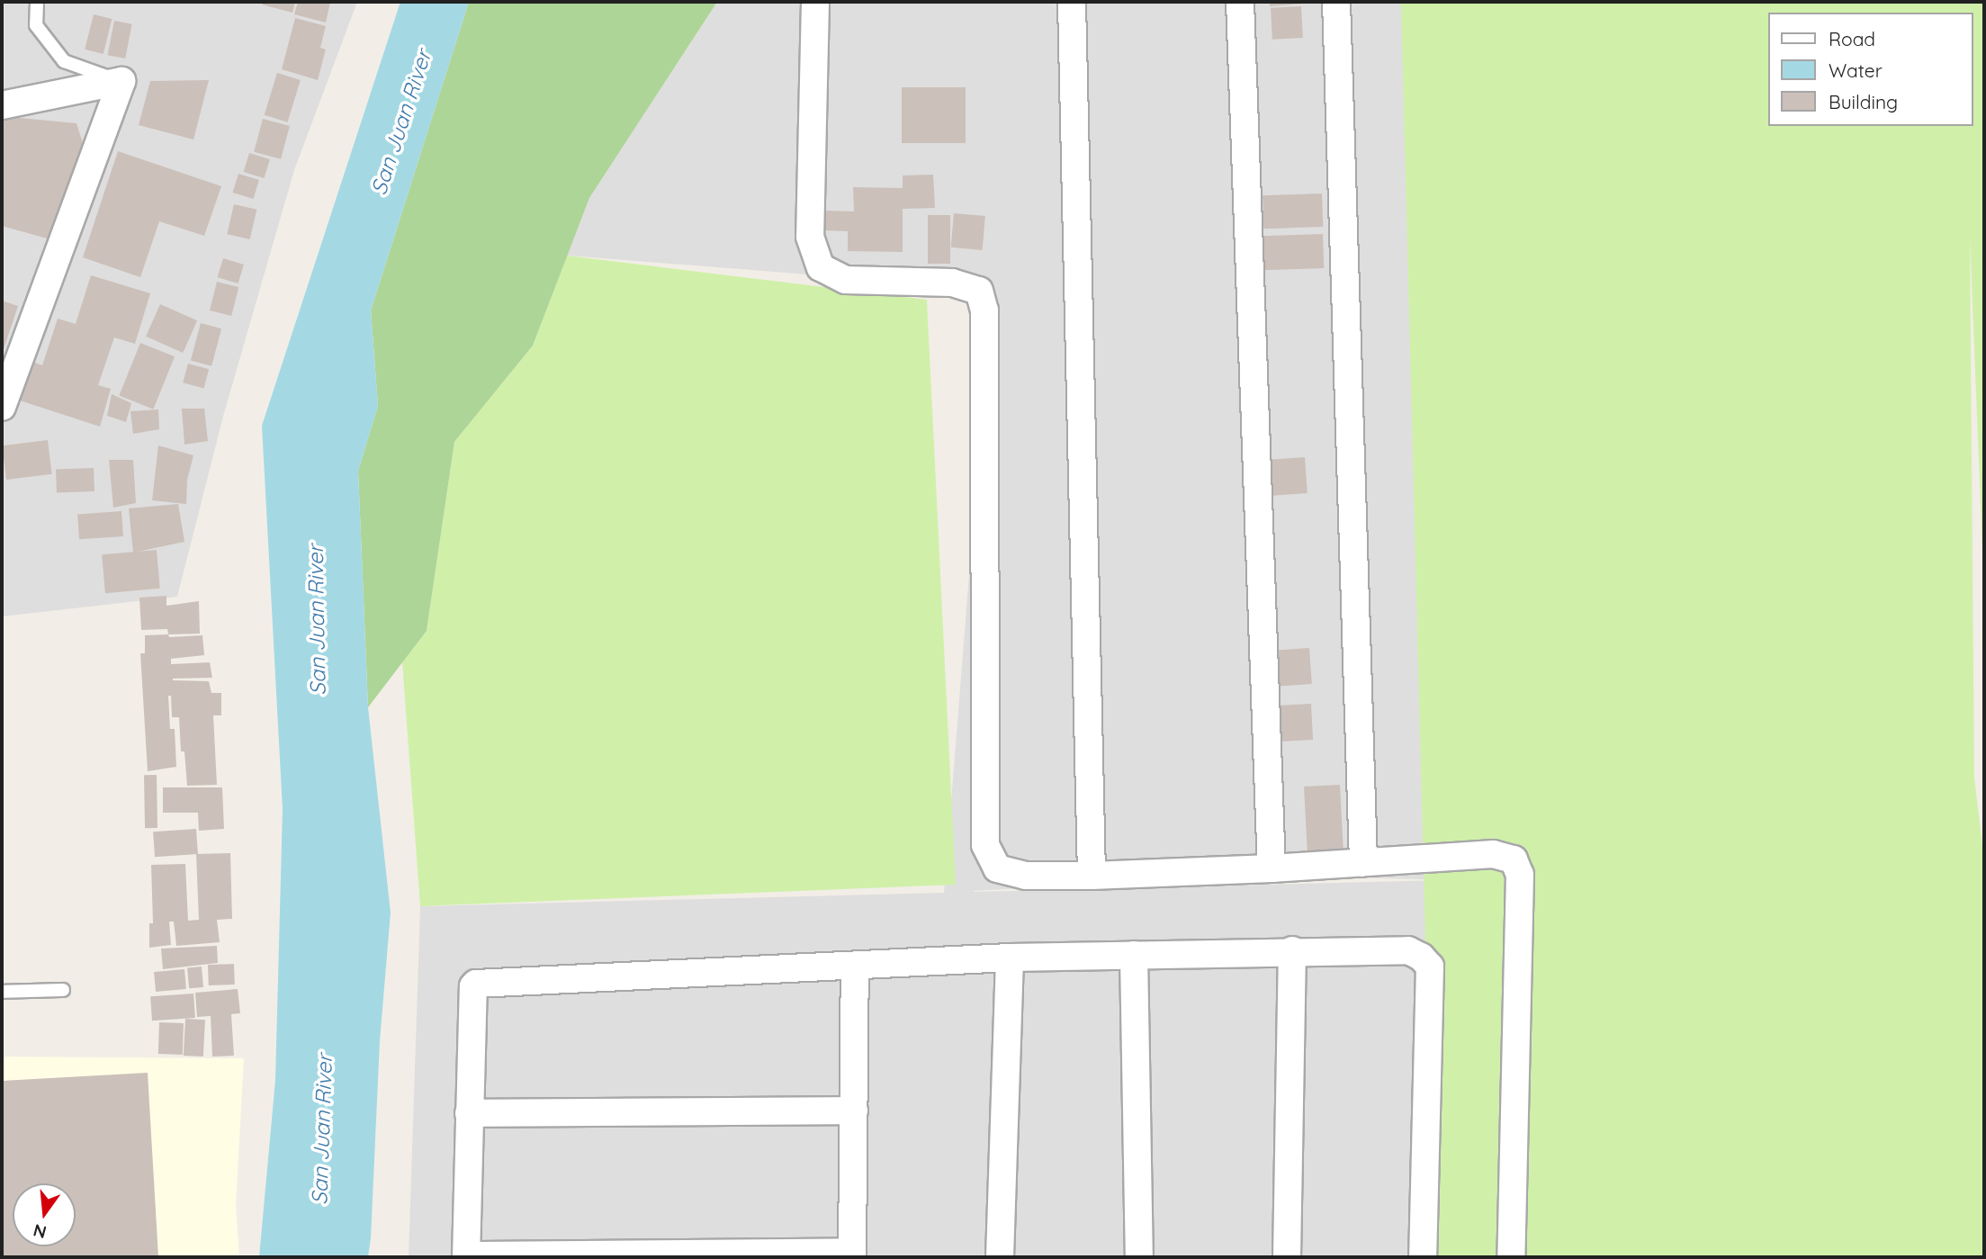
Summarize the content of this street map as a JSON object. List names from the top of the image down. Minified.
{"water":["San Juan River"],"legend":["Road","Water","Building"],"north":"bottom"}
